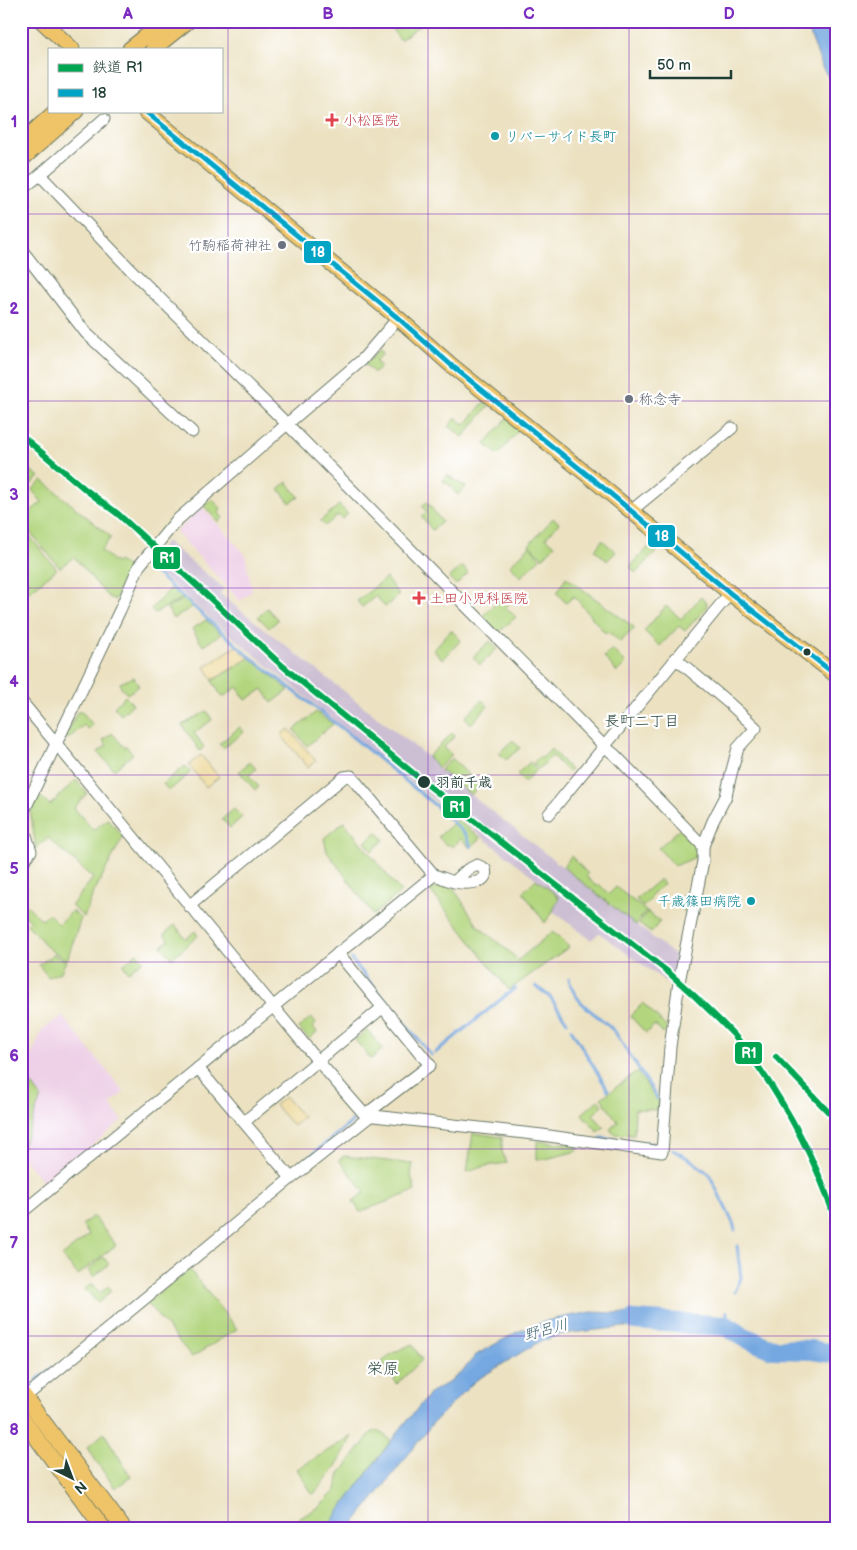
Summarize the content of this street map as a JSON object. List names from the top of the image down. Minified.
{"districts":["長町二丁目","栄原"],"water":["野呂川"],"places":{"health":["小松医院","土田小児科医院"],"other":["リバーサイド長町","竹駒稲荷神社","称念寺","羽前千歳","千歳篠田病院"]},"lines":["transit line 18","rail line R1"],"legend":["鉄道 R1","18"],"scale_bar":"50 m","north":"bottom right","grid":{"columns":["A","B","C","D"],"rows":["1","2","3","4","5","6","7","8"]}}
